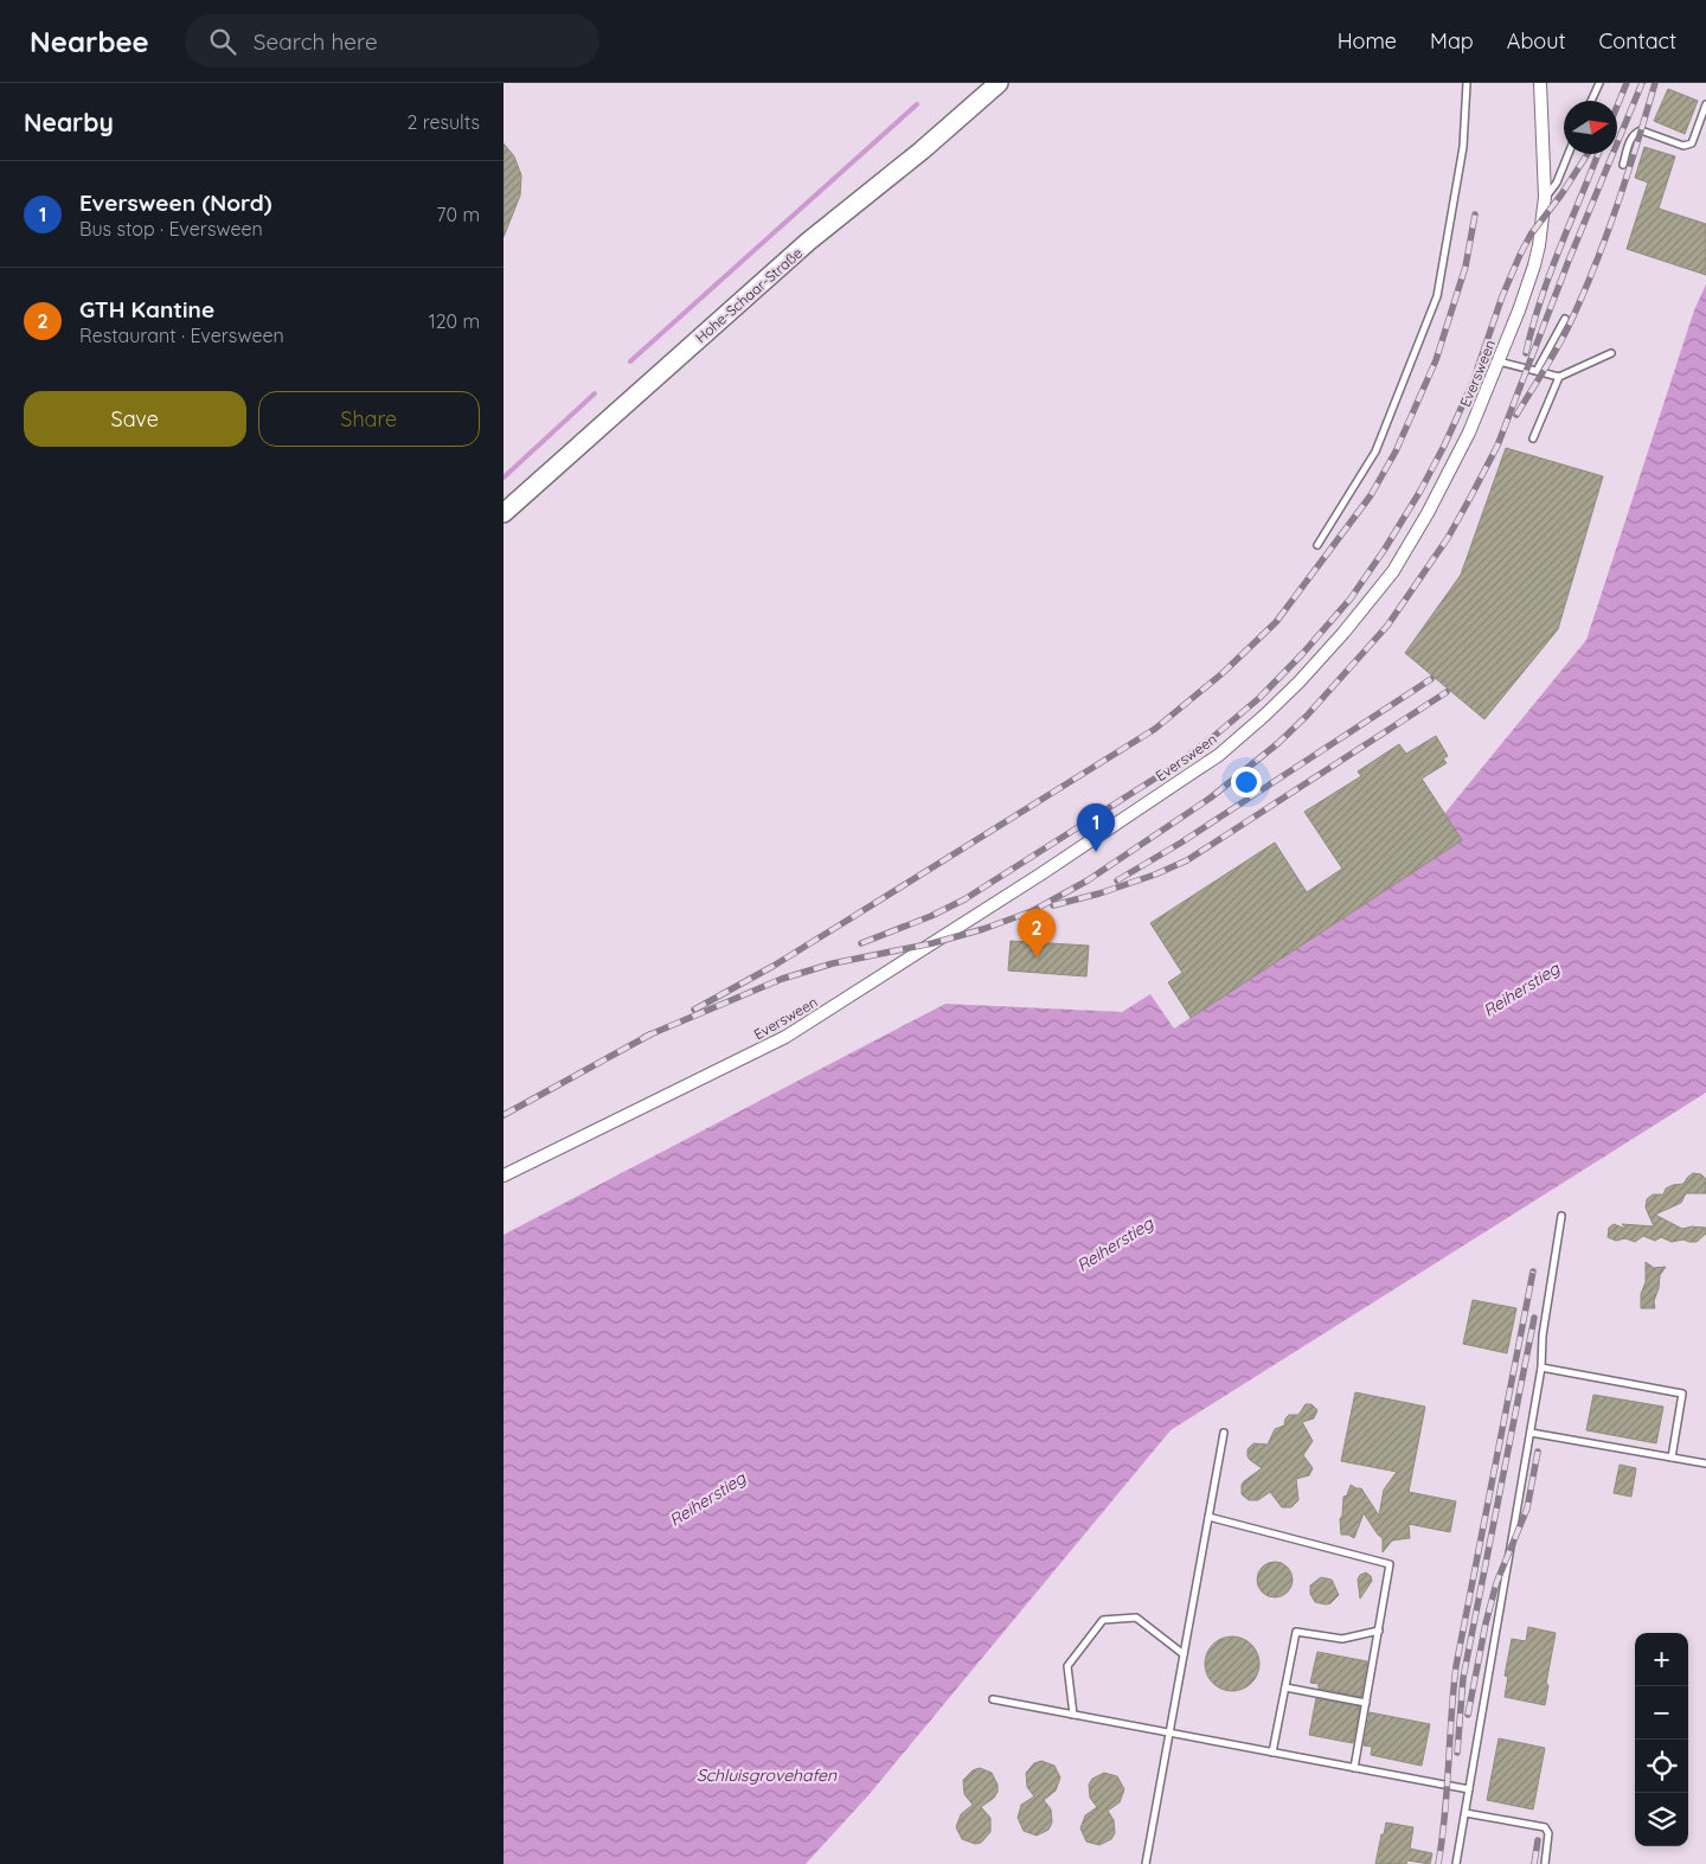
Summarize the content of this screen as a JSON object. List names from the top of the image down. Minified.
{"streets":{"main road":["Hohe-Schaar-Straße"],"street":["Eversween"]},"water":["Reiherstieg","Schluisgrovehafen"],"north":"right","page":{"header":"Nearbee","search":"Search here","nav":["Home","Map","About","Contact"],"heading":["Nearby","2 results"],"list":[{"mark":"1","name":"Eversween (Nord)","note":"Bus stop · Eversween","value":"70 m"},{"mark":"2","name":"GTH Kantine","note":"Restaurant · Eversween","value":"120 m"}],"buttons":["Save","Share"],"pins":["1","2"],"map_buttons":["+","−"]}}
